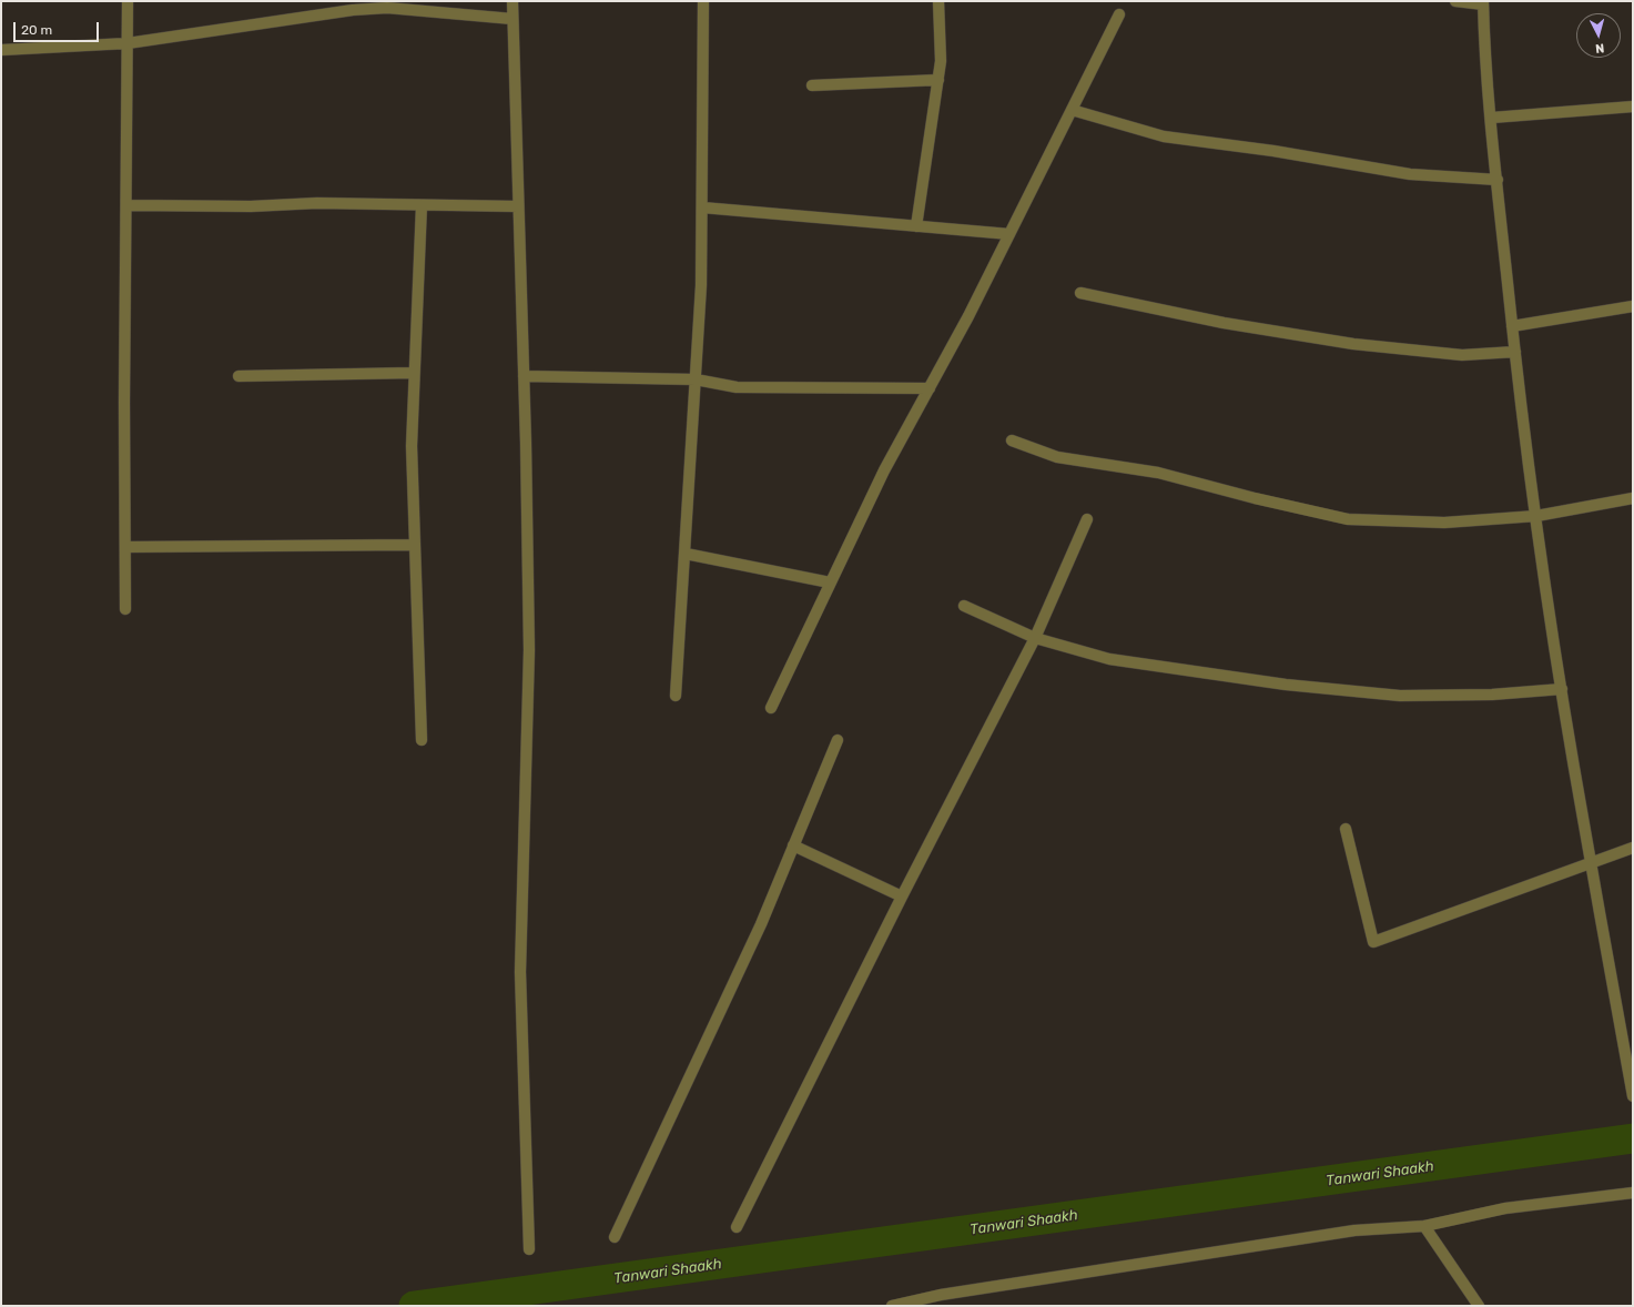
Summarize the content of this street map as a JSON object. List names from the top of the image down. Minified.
{"water":["Tanwari Shaakh"],"scale_bar":"20 m","north":"bottom"}
